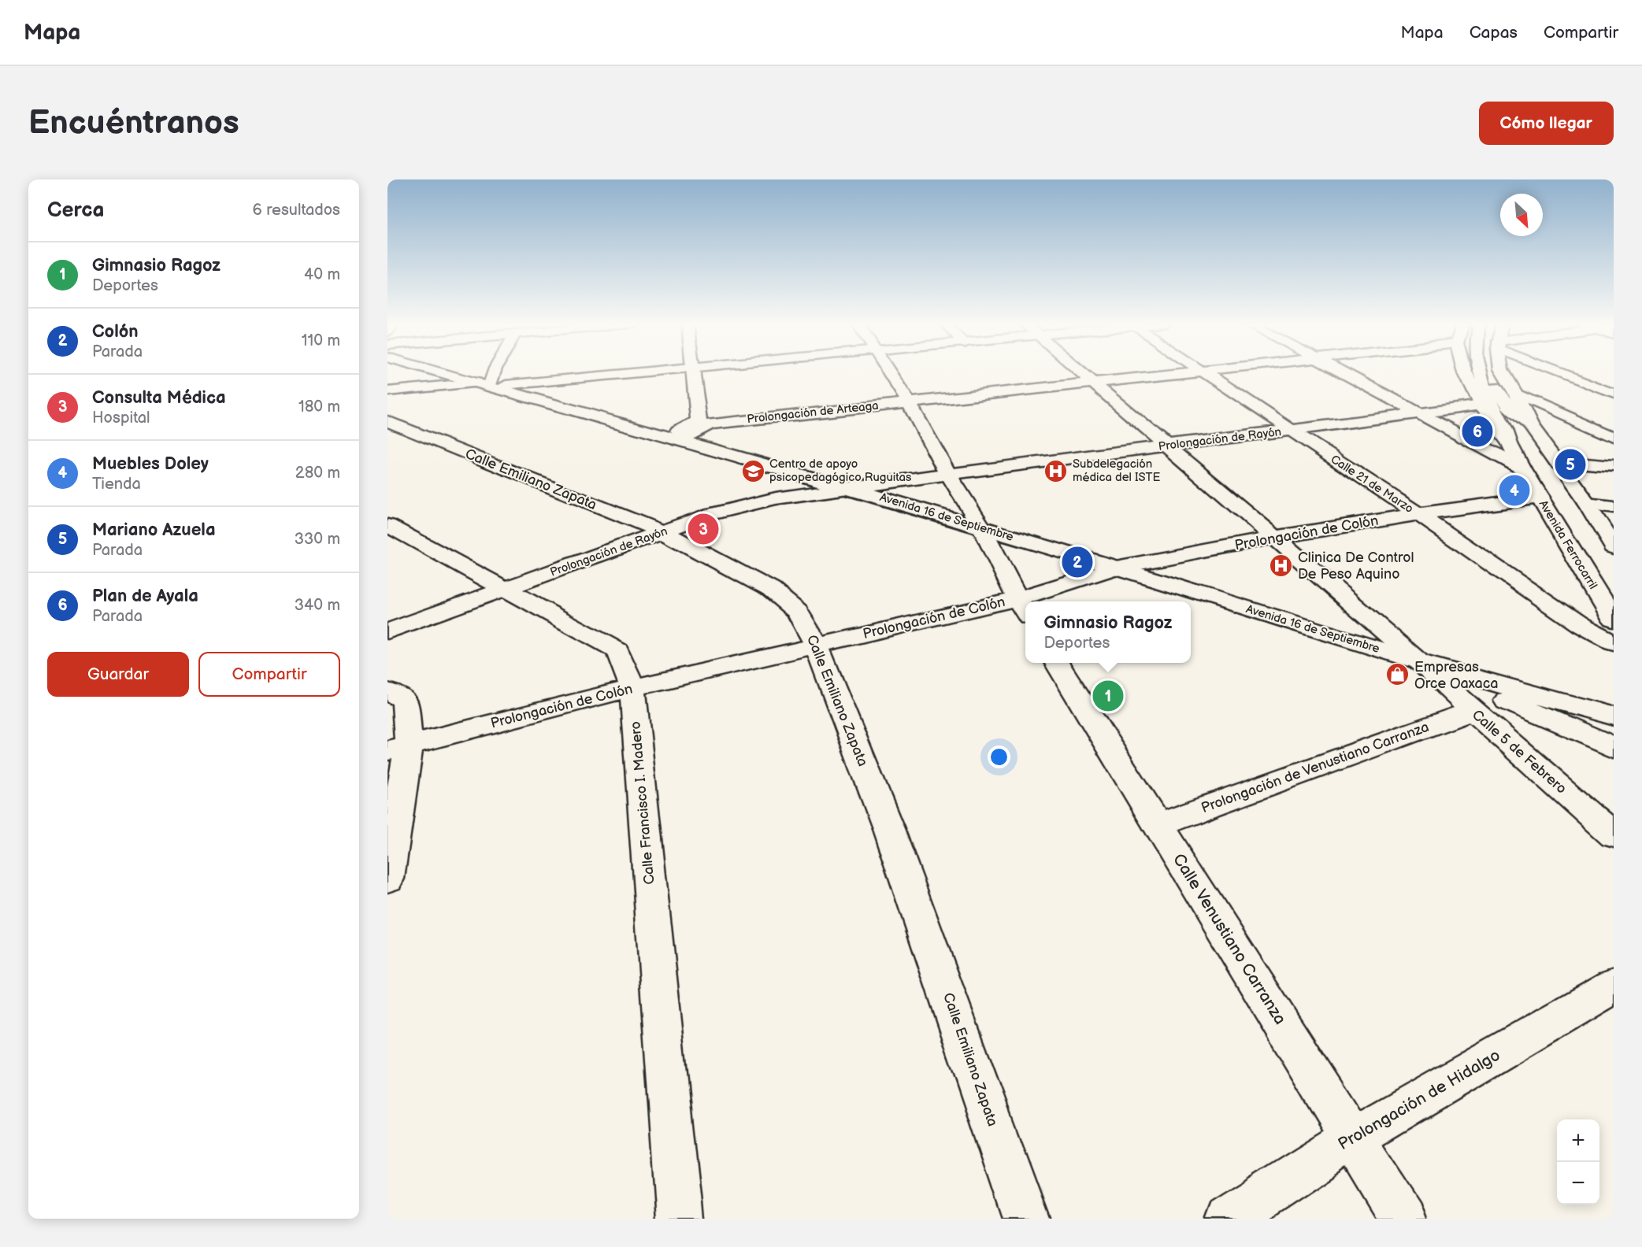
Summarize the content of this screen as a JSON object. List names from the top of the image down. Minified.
{"streets":{"street":["Prolongación de Arteaga","Prolongación de Rayón","Calle Emiliano Zapata","Calle 21 de Marzo","Avenida 16 de Septiembre","Prolongación de Colón","Avenida Ferrocarril","Calle 5 de Febrero","Prolongación de Venustiano Carranza","Calle Francisco I. Madero","Calle Venustiano Carranza","Prolongación de Hidalgo"]},"crossings":[["Prolongación de Arteaga","Avenida 16 de Septiembre"],["Prolongación de Arteaga","Calle 5 de Febrero"],["Prolongación de Rayón","Calle Emiliano Zapata"],["Prolongación de Rayón","Calle 21 de Marzo"],["Prolongación de Rayón","Avenida 16 de Septiembre"],["Prolongación de Rayón","Avenida Ferrocarril"],["Prolongación de Rayón","Calle 5 de Febrero"],["Prolongación de Rayón","Calle Francisco I. Madero"],["Calle Emiliano Zapata","Prolongación de Colón"],["Calle 21 de Marzo","Prolongación de Colón"],["Avenida 16 de Septiembre","Prolongación de Colón"],["Avenida 16 de Septiembre","Calle 5 de Febrero"],["Prolongación de Colón","Avenida Ferrocarril"],["Prolongación de Colón","Calle 5 de Febrero"],["Prolongación de Colón","Calle Francisco I. Madero"],["Calle 5 de Febrero","Prolongación de Venustiano Carranza"],["Prolongación de Venustiano Carranza","Calle Venustiano Carranza"],["Calle Venustiano Carranza","Prolongación de Hidalgo"]],"places":{"school or university":["Centro de apoyo psicopedagógico Ruguitas"],"hospital":["Subdelegación médica del ISTE","Clinica De Control De Peso Aquino"],"shop":["Empresas Orce Oaxaca"]},"north":"bottom right","page":{"header":"Mapa","nav":["Mapa","Capas","Compartir"],"buttons":["Cómo llegar",["Guardar","Compartir"]],"title":"Encuéntranos","heading":["Cerca","6 resultados"],"list":[{"mark":"1","name":"Gimnasio Ragoz","note":"Deportes","value":"40 m"},{"mark":"2","name":"Colón","note":"Parada","value":"110 m"},{"mark":"3","name":"Consulta Médica","note":"Hospital","value":"180 m"},{"mark":"4","name":"Muebles Doley","note":"Tienda","value":"280 m"},{"mark":"5","name":"Mariano Azuela","note":"Parada","value":"330 m"},{"mark":"6","name":"Plan de Ayala","note":"Parada","value":"340 m"}],"pins":["6","5","4","3","2","1"],"popup":["Gimnasio Ragoz","Deportes"],"map_buttons":["+","−"]}}
